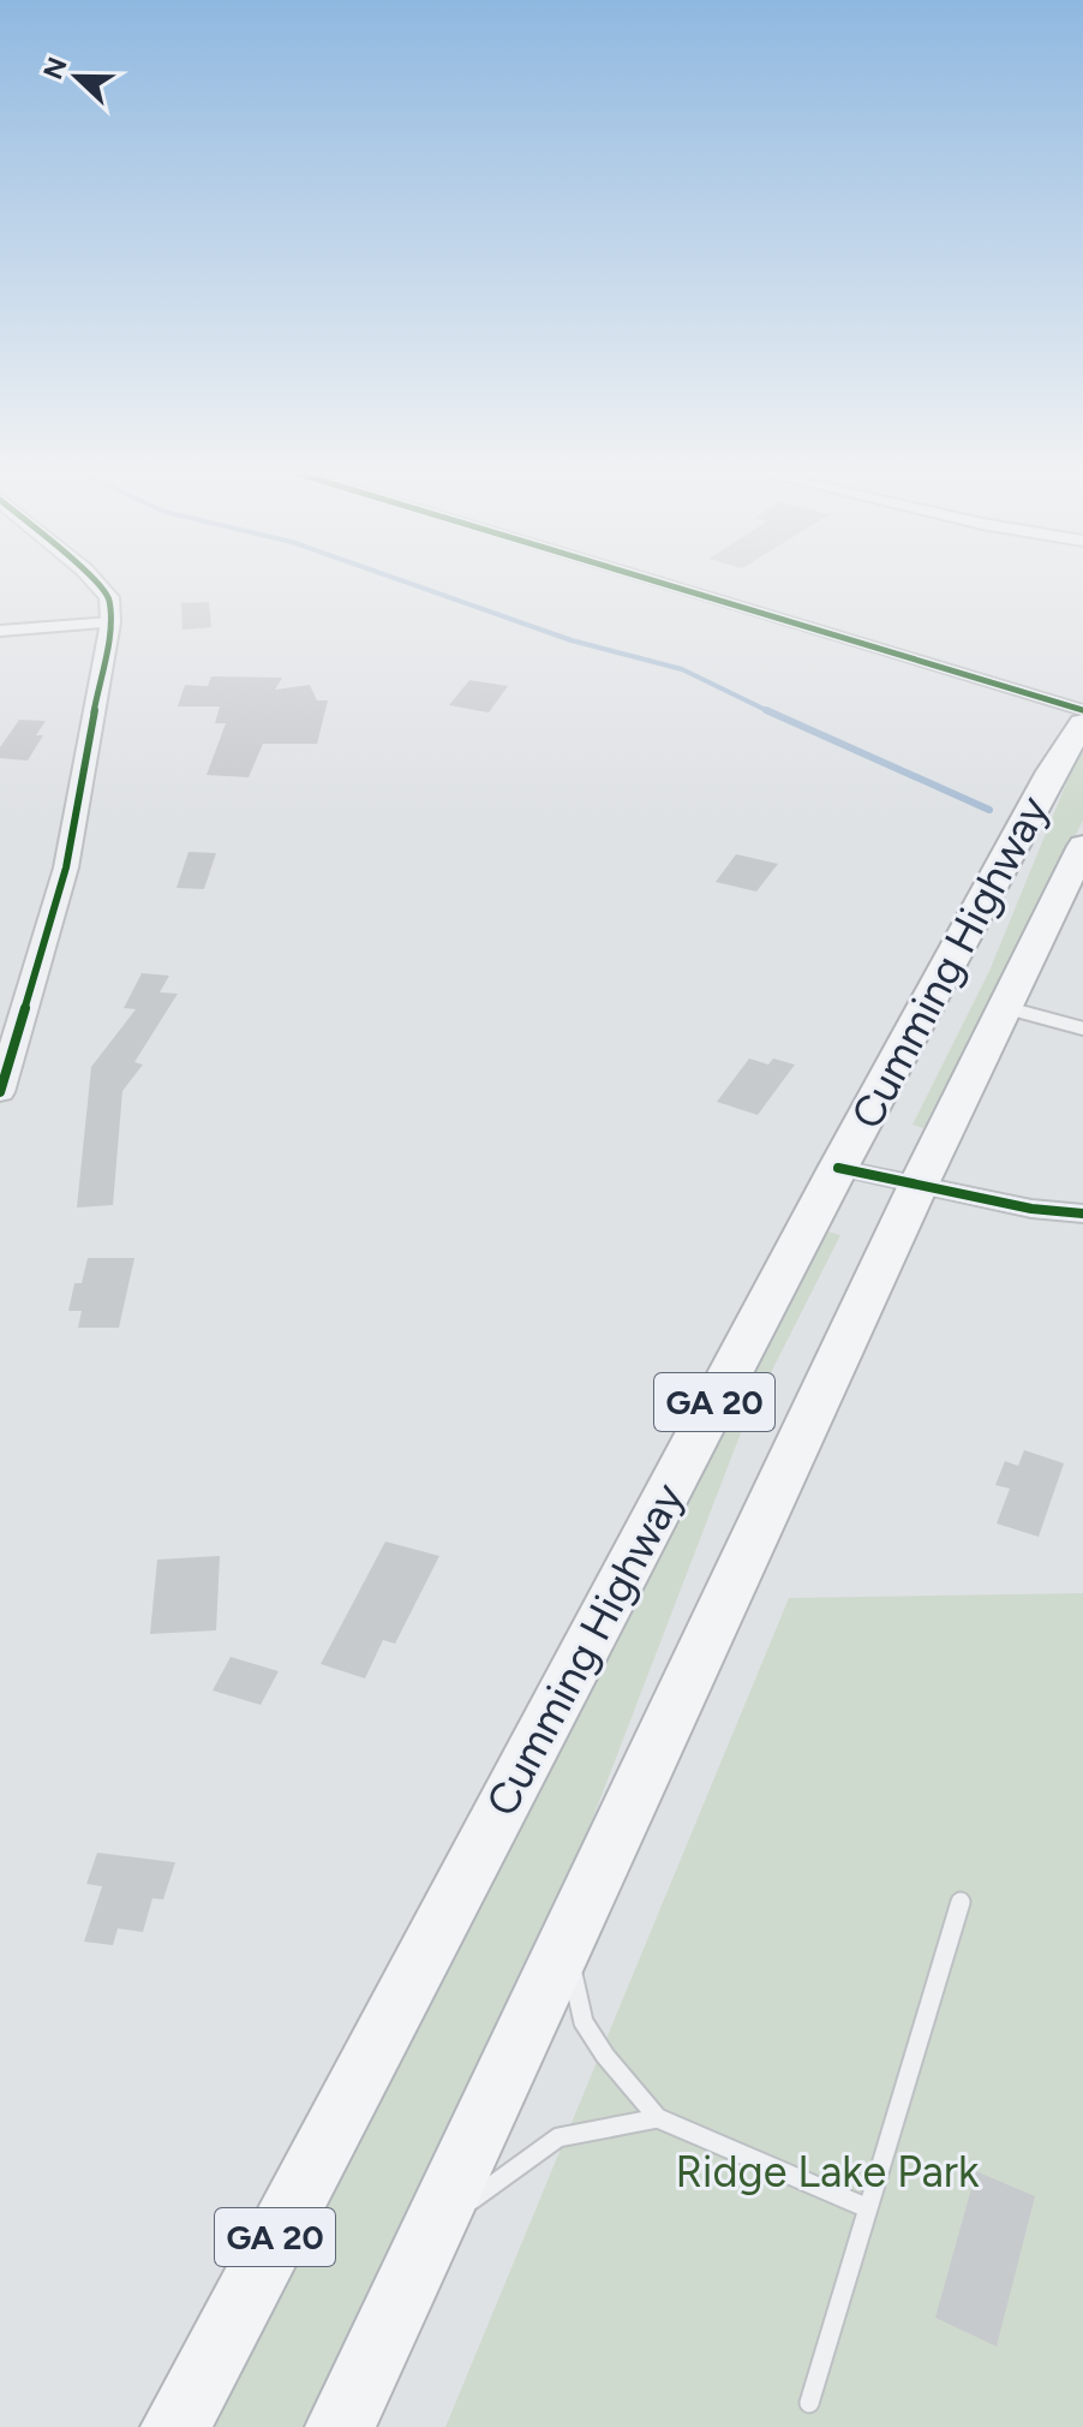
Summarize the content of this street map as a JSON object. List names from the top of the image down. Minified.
{"streets":{"highway":["Cumming Highway","GA 20"]},"parks":["Ridge Lake Park"],"north":"left"}
